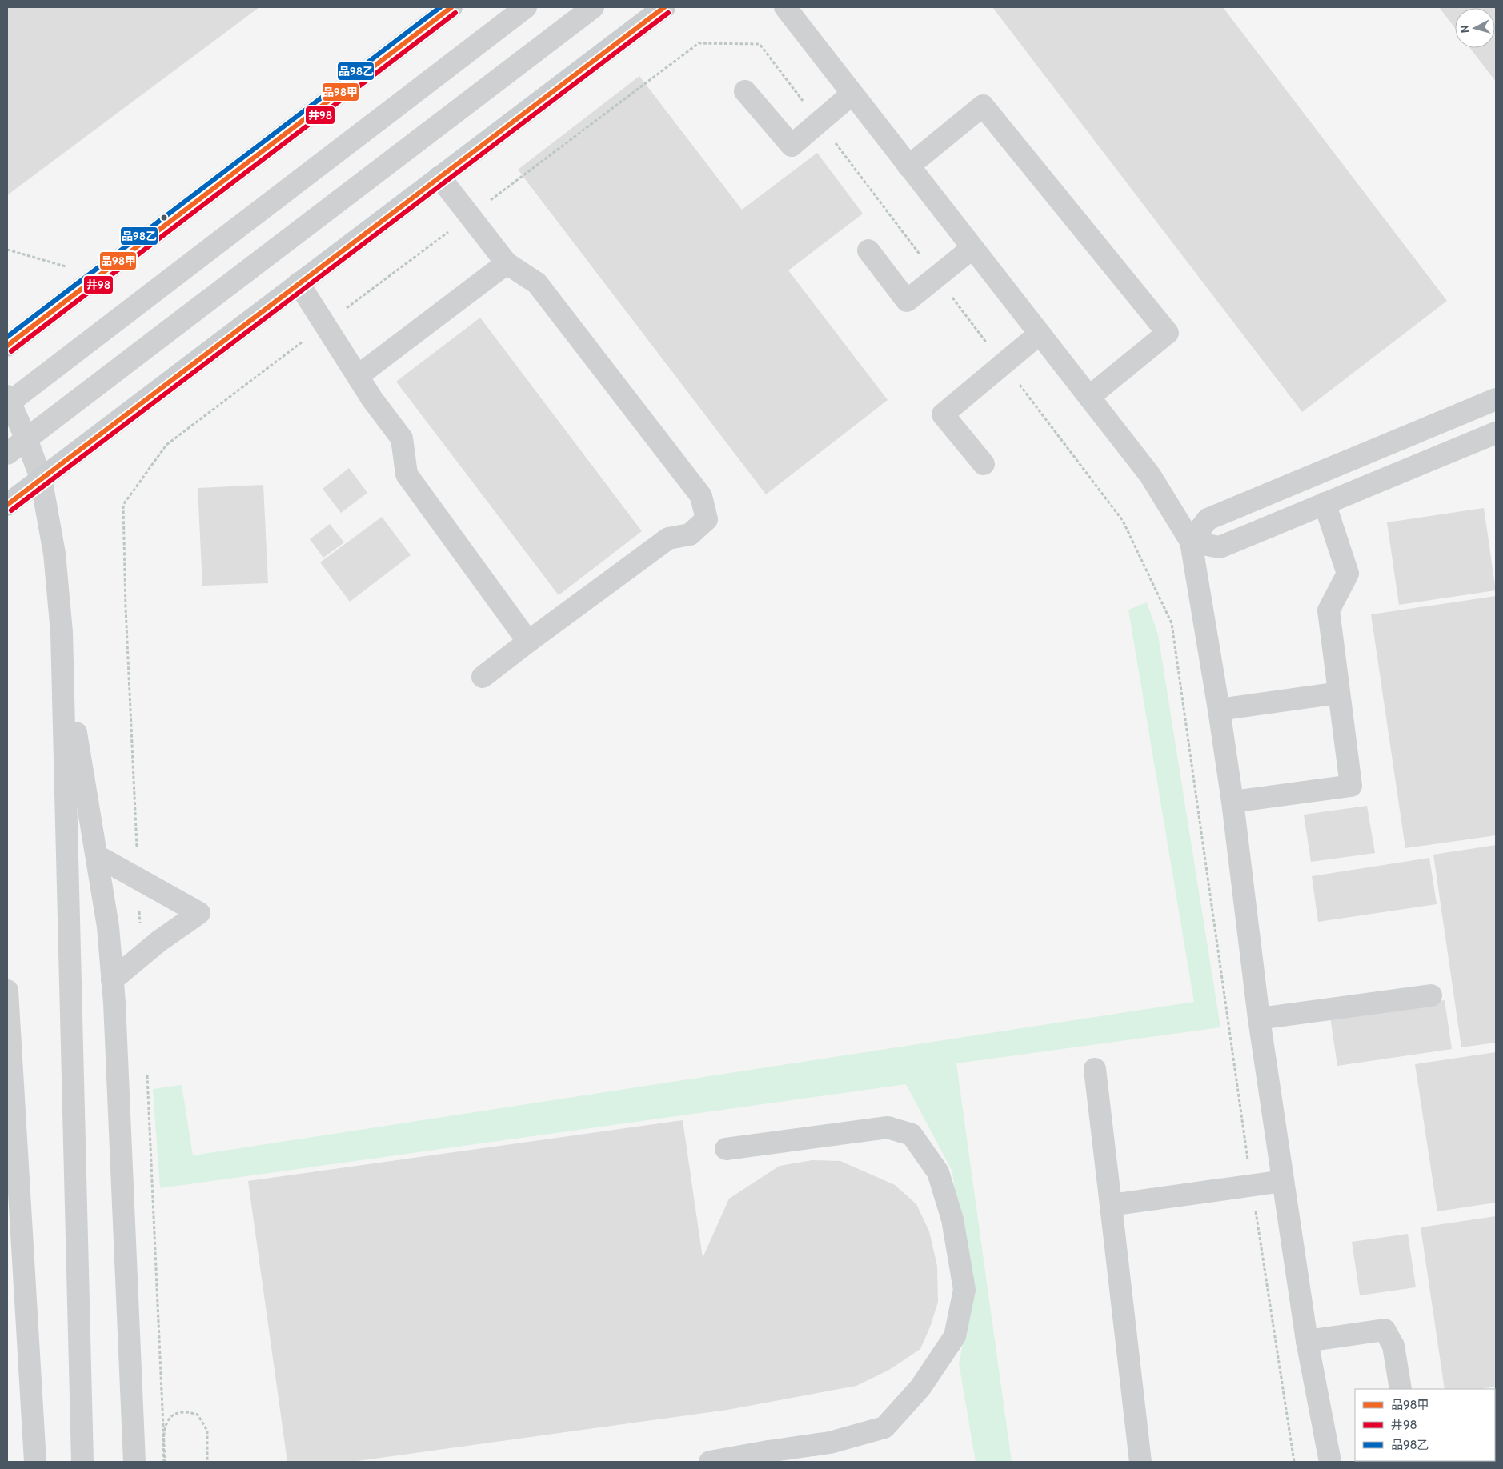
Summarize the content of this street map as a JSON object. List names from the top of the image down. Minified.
{"lines":["transit line 品98甲","transit line 品98乙","transit line 井98"],"legend":["品98甲","井98","品98乙"],"north":"left"}
